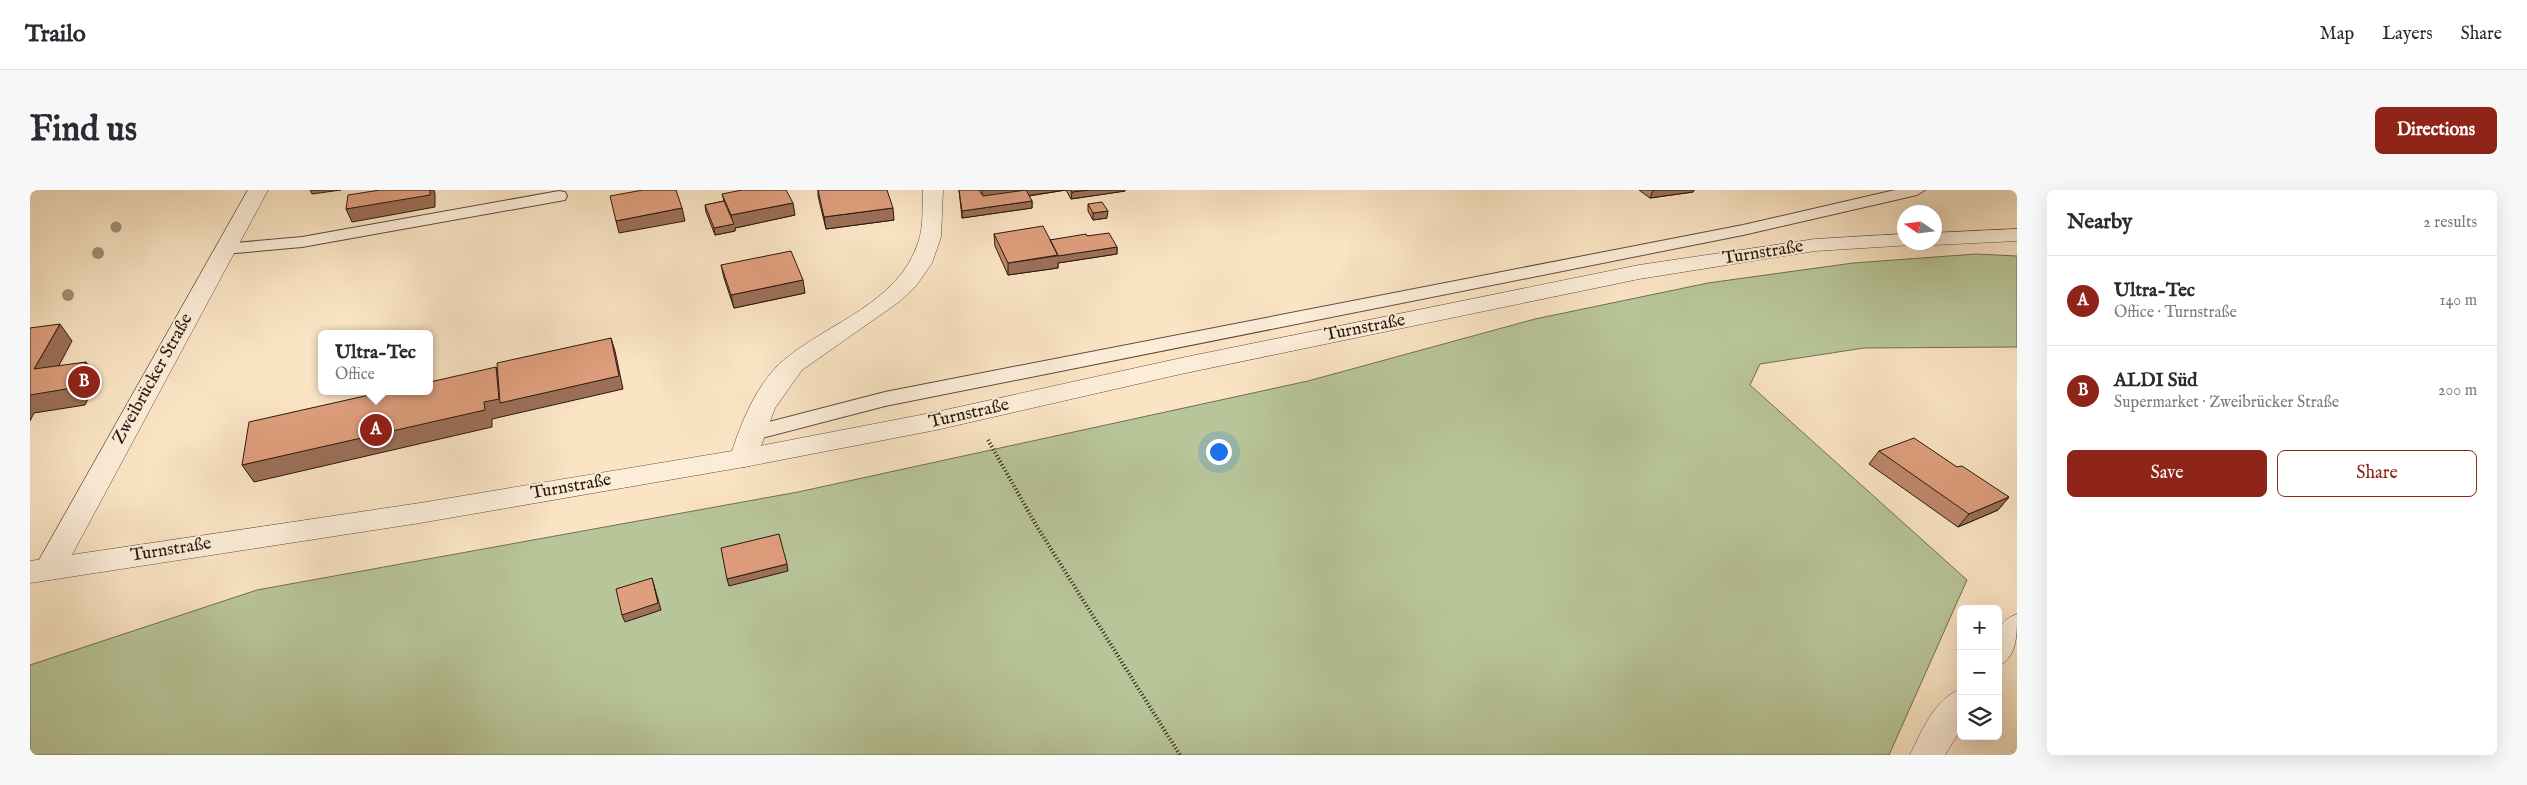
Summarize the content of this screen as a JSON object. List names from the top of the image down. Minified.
{"streets":{"street":["Turnstraße","Zweibrücker Straße"]},"crossings":[["Turnstraße","Zweibrücker Straße"]],"north":"left","page":{"header":"Trailo","nav":["Map","Layers","Share"],"buttons":["Directions",["Save","Share"]],"title":"Find us","heading":["Nearby","2 results"],"list":[{"mark":"A","name":"Ultra-Tec","note":"Office · Turnstraße","value":"140 m"},{"mark":"B","name":"ALDI Süd","note":"Supermarket · Zweibrücker Straße","value":"200 m"}],"popup":["Ultra-Tec","Office"],"pins":["B","A"],"map_buttons":["+","−"]}}
